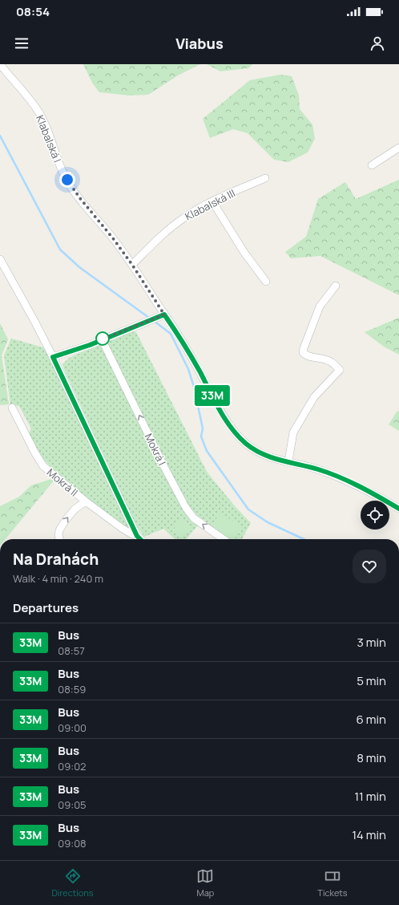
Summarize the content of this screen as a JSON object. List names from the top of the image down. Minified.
{"streets":{"street":["Klabalská I","Klabalská III","Mokrá I","Mokrá II"]},"crossings":[["Klabalská I","Klabalská III"]],"one_way":["Mokrá I"],"lines":["bus line 33M"],"page":{"status":"08:54","header":"Viabus","on_map":"33M","heading":[["Na Drahách","Walk · 4 min · 240 m"],"Departures"],"list":[{"mark":"33M","name":"Bus","note":"08:57","value":"3 min"},{"mark":"33M","name":"Bus","note":"08:59","value":"5 min"},{"mark":"33M","name":"Bus","note":"09:00","value":"6 min"},{"mark":"33M","name":"Bus","note":"09:02","value":"8 min"},{"mark":"33M","name":"Bus","note":"09:05","value":"11 min"},{"mark":"33M","name":"Bus","note":"09:08","value":"14 min"}],"tabs":["Directions","Map","Tickets"]}}
